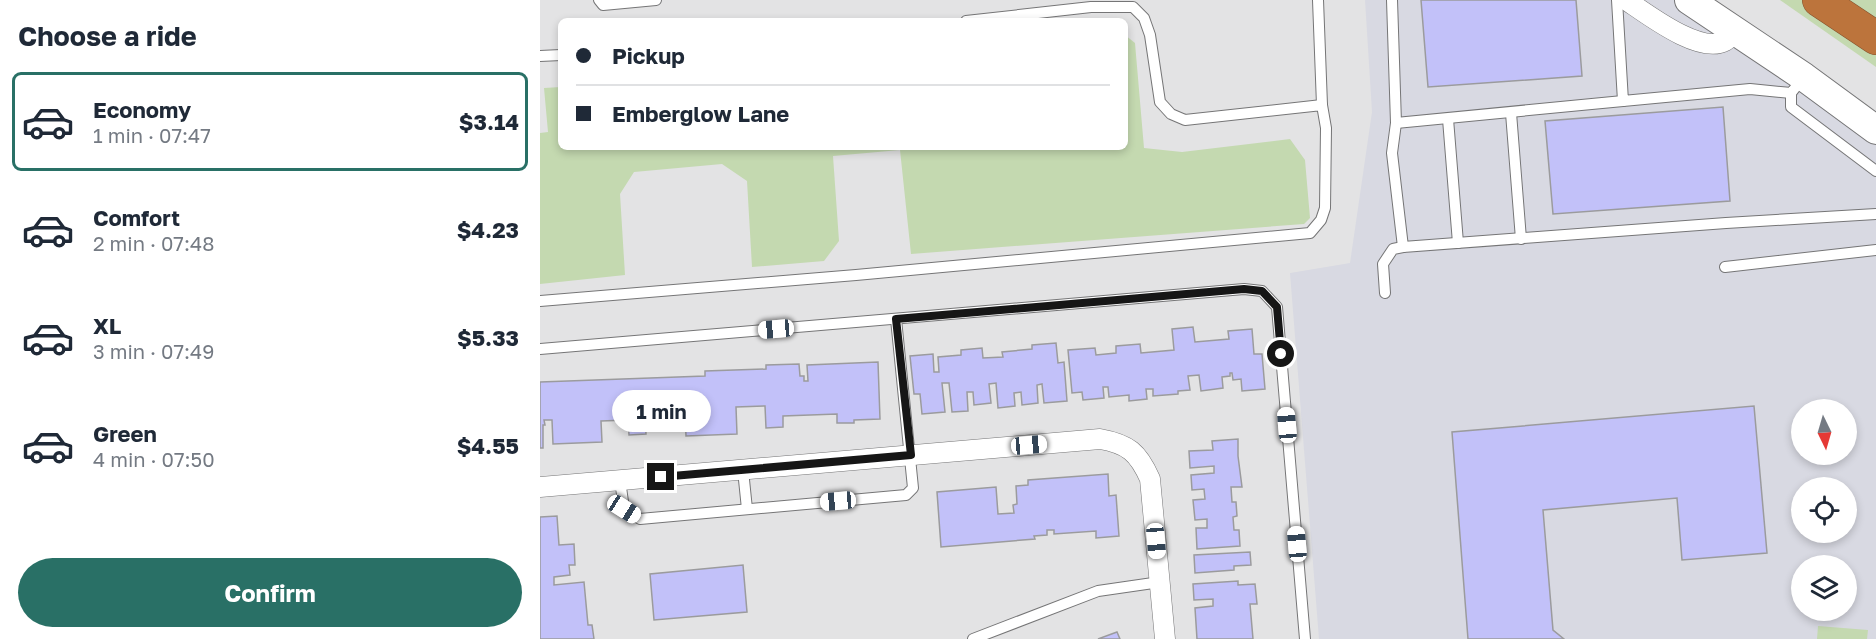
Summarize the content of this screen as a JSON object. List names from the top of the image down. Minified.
{"north":"bottom","page":{"heading":"Choose a ride","banner":["Pickup","Emberglow Lane"],"list":[{"name":"Economy","note":"1 min · 07:47","value":"$3.14"},{"name":"Comfort","note":"2 min · 07:48","value":"$4.23"},{"name":"XL","note":"3 min · 07:49","value":"$5.33"},{"name":"Green","note":"4 min · 07:50","value":"$4.55"}],"bubble":"1 min","buttons":"Confirm"}}
